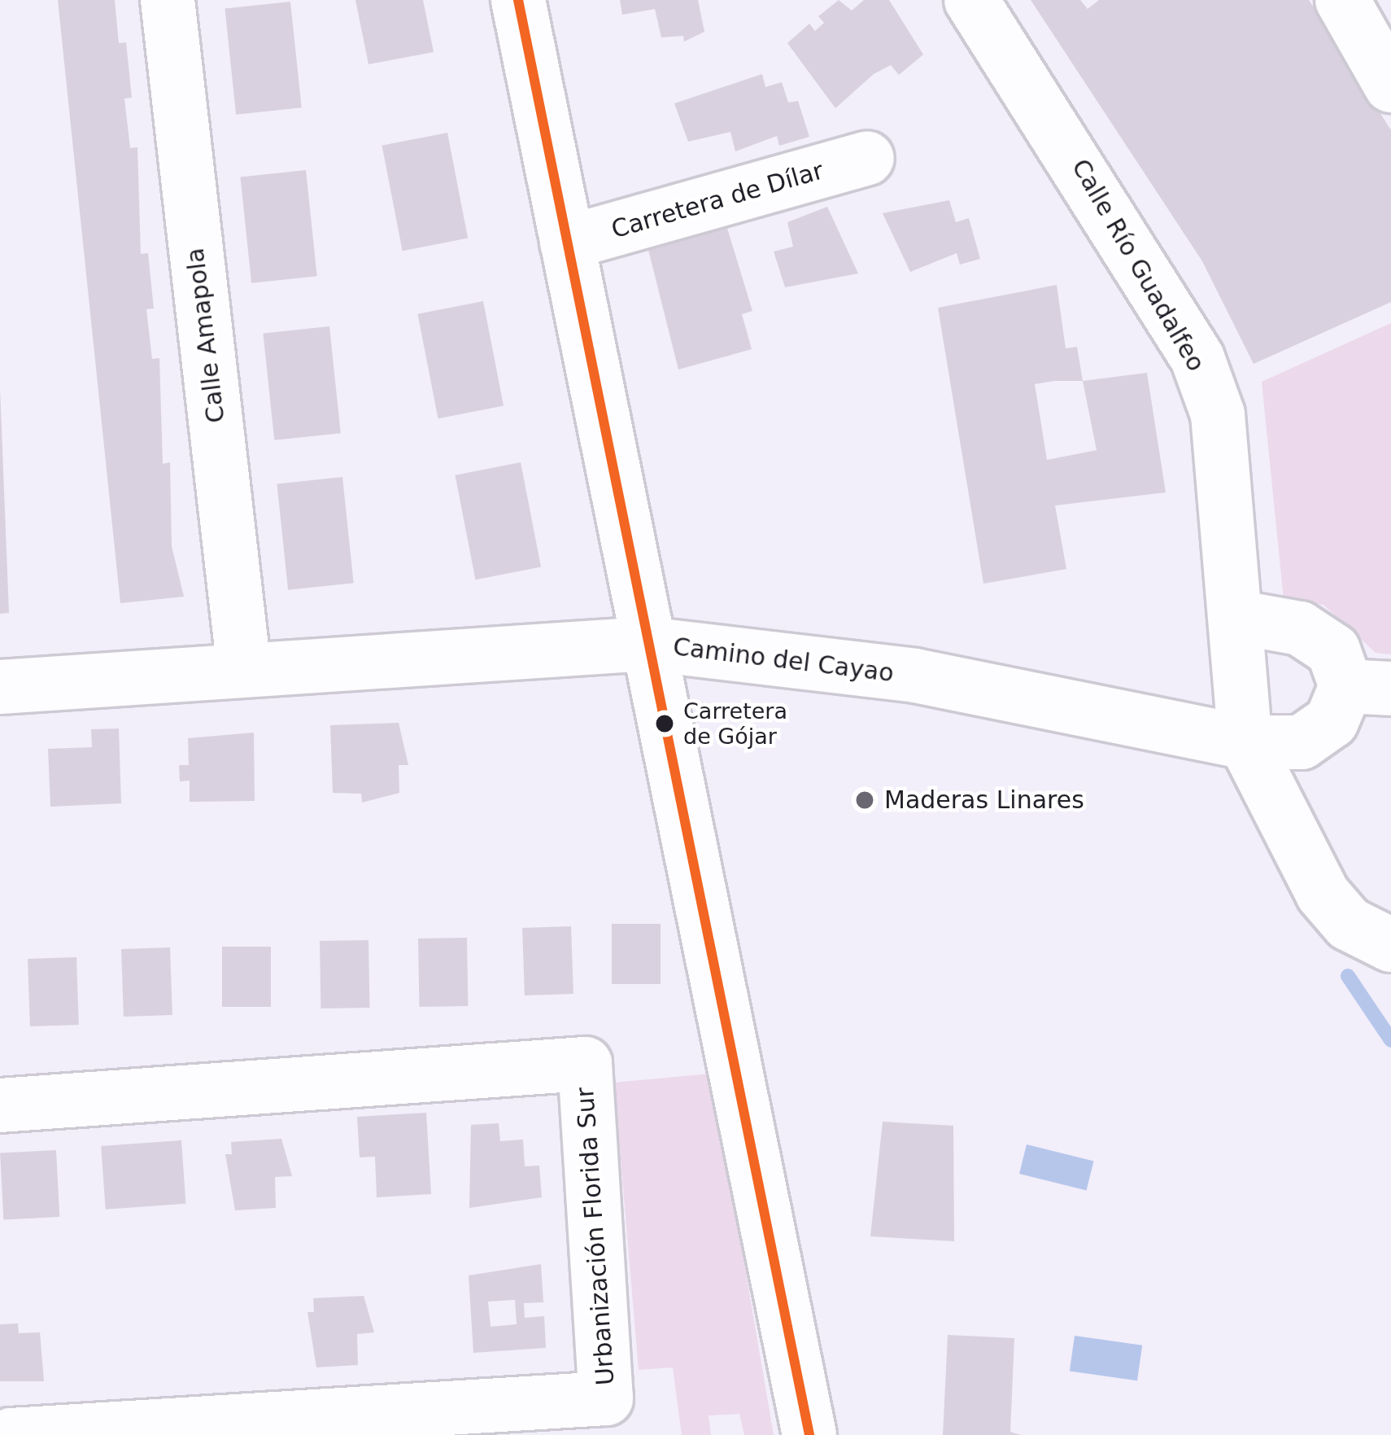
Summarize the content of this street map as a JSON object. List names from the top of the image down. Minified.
{"streets":{"street":["Carretera de Dílar","Calle Río Guadalfeo","Calle Amapola","Camino del Cayao","Urbanización Florida Sur"]},"crossings":[["Calle Río Guadalfeo","Camino del Cayao"],["Calle Amapola","Camino del Cayao"]],"places":["Carretera de Gójar","Maderas Linares"]}
